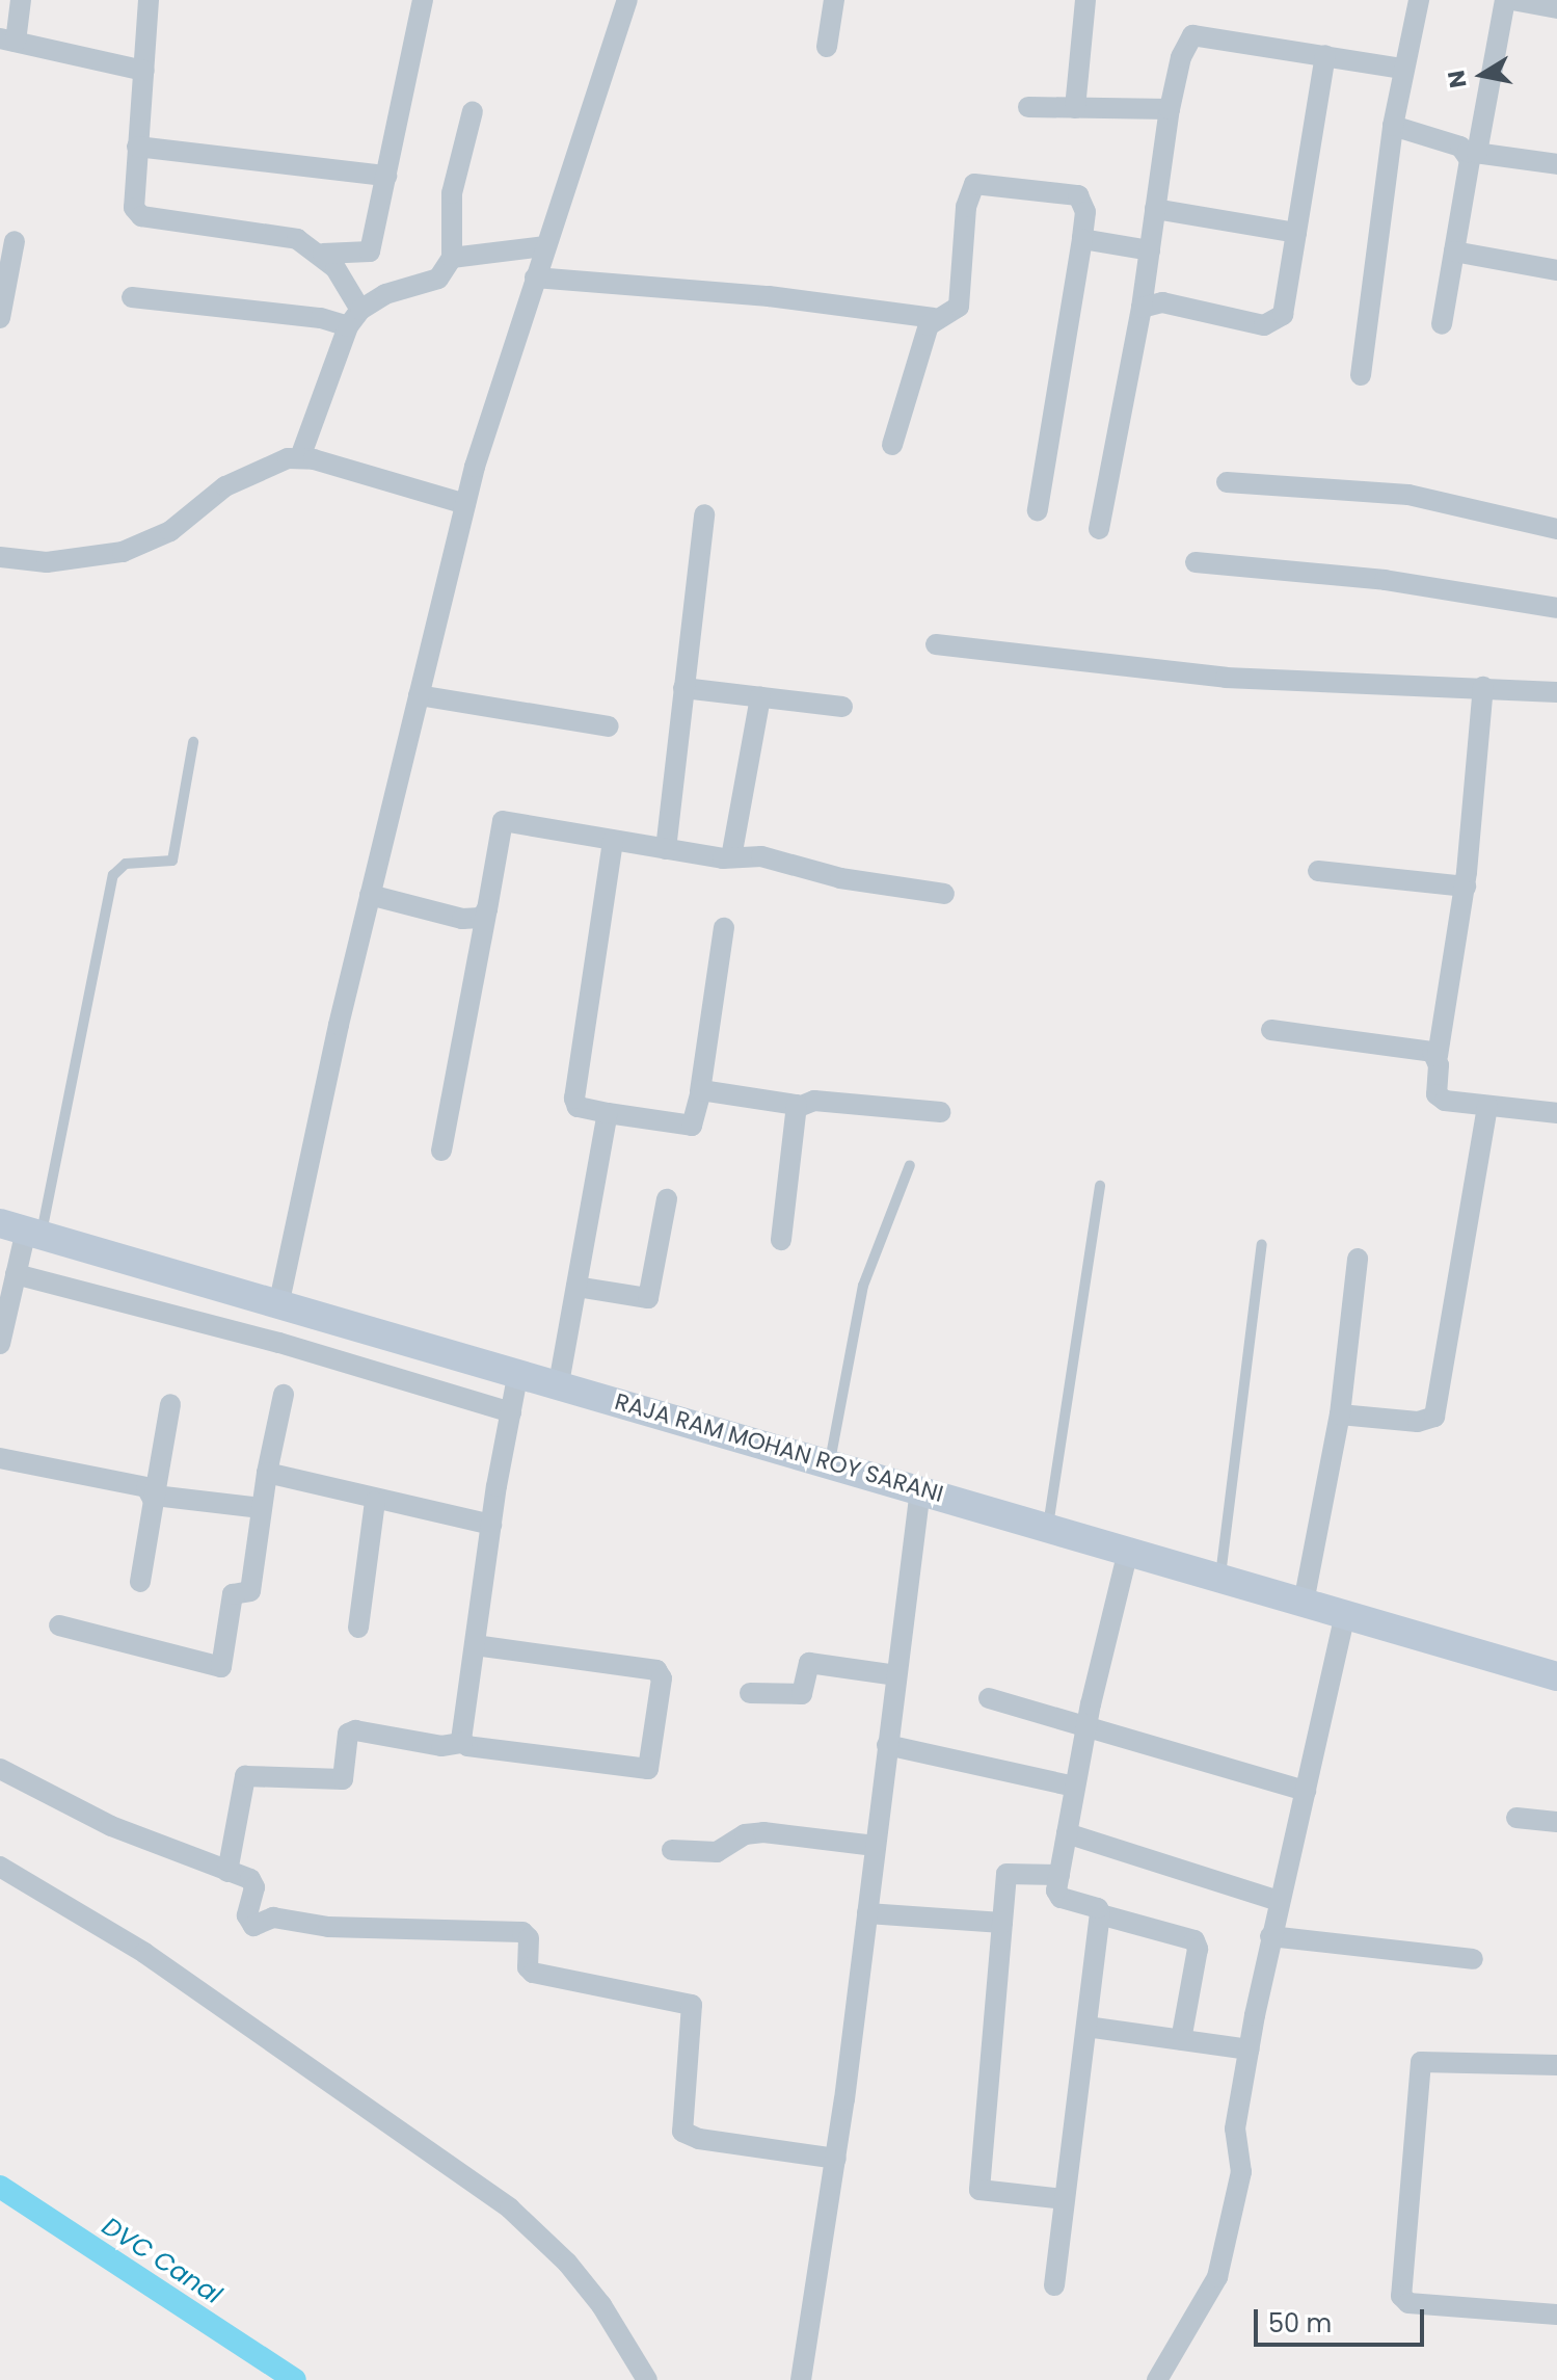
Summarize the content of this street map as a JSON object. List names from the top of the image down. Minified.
{"streets":{"street":["RAJA RAM MOHAN ROY SARANI"]},"water":["DVC Canal"],"scale_bar":"50 m","north":"left"}
